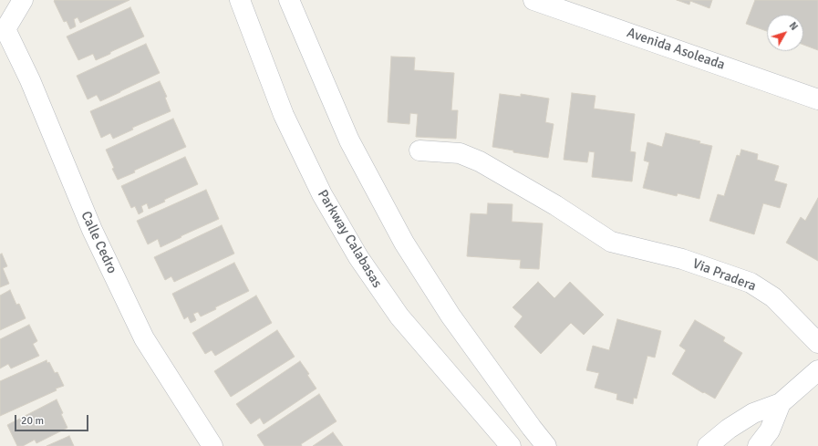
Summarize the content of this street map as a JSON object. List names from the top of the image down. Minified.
{"streets":{"street":["Avenida Asoleada","Parkway Calabasas","Calle Cedro","Via Pradera"]},"scale_bar":"20 m","north":"top right"}
